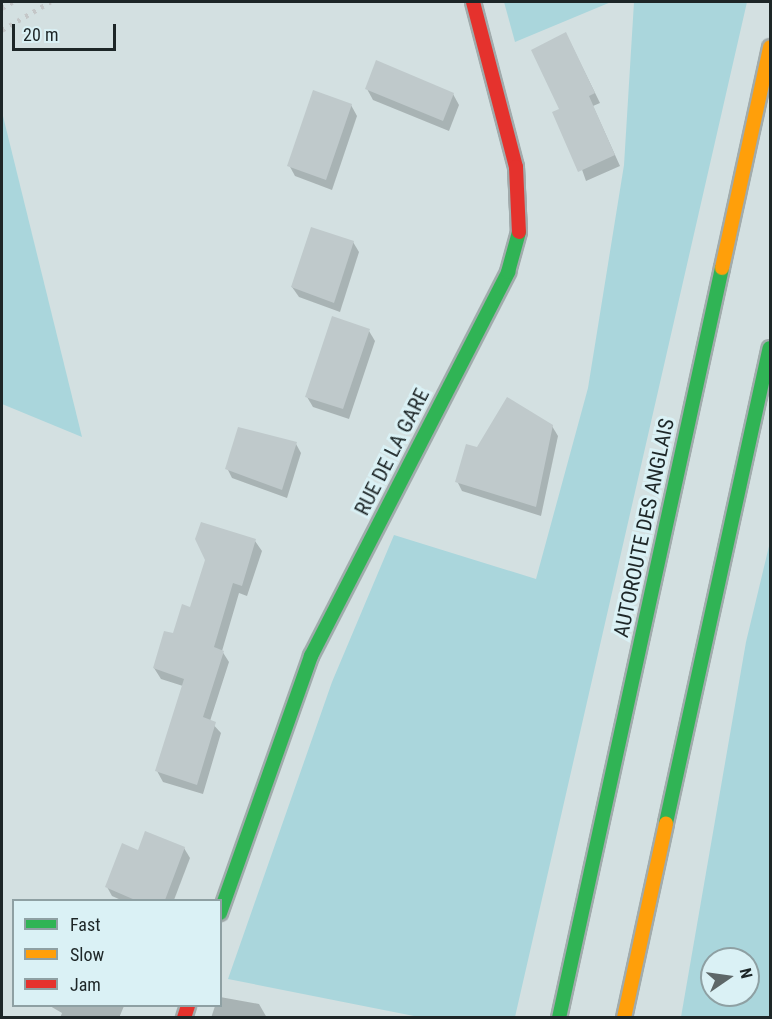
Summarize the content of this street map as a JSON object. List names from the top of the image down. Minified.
{"streets":{"main road":["RUE DE LA GARE","AUTOROUTE DES ANGLAIS"]},"legend":["Fast","Slow","Jam"],"scale_bar":"20 m","north":"right"}
